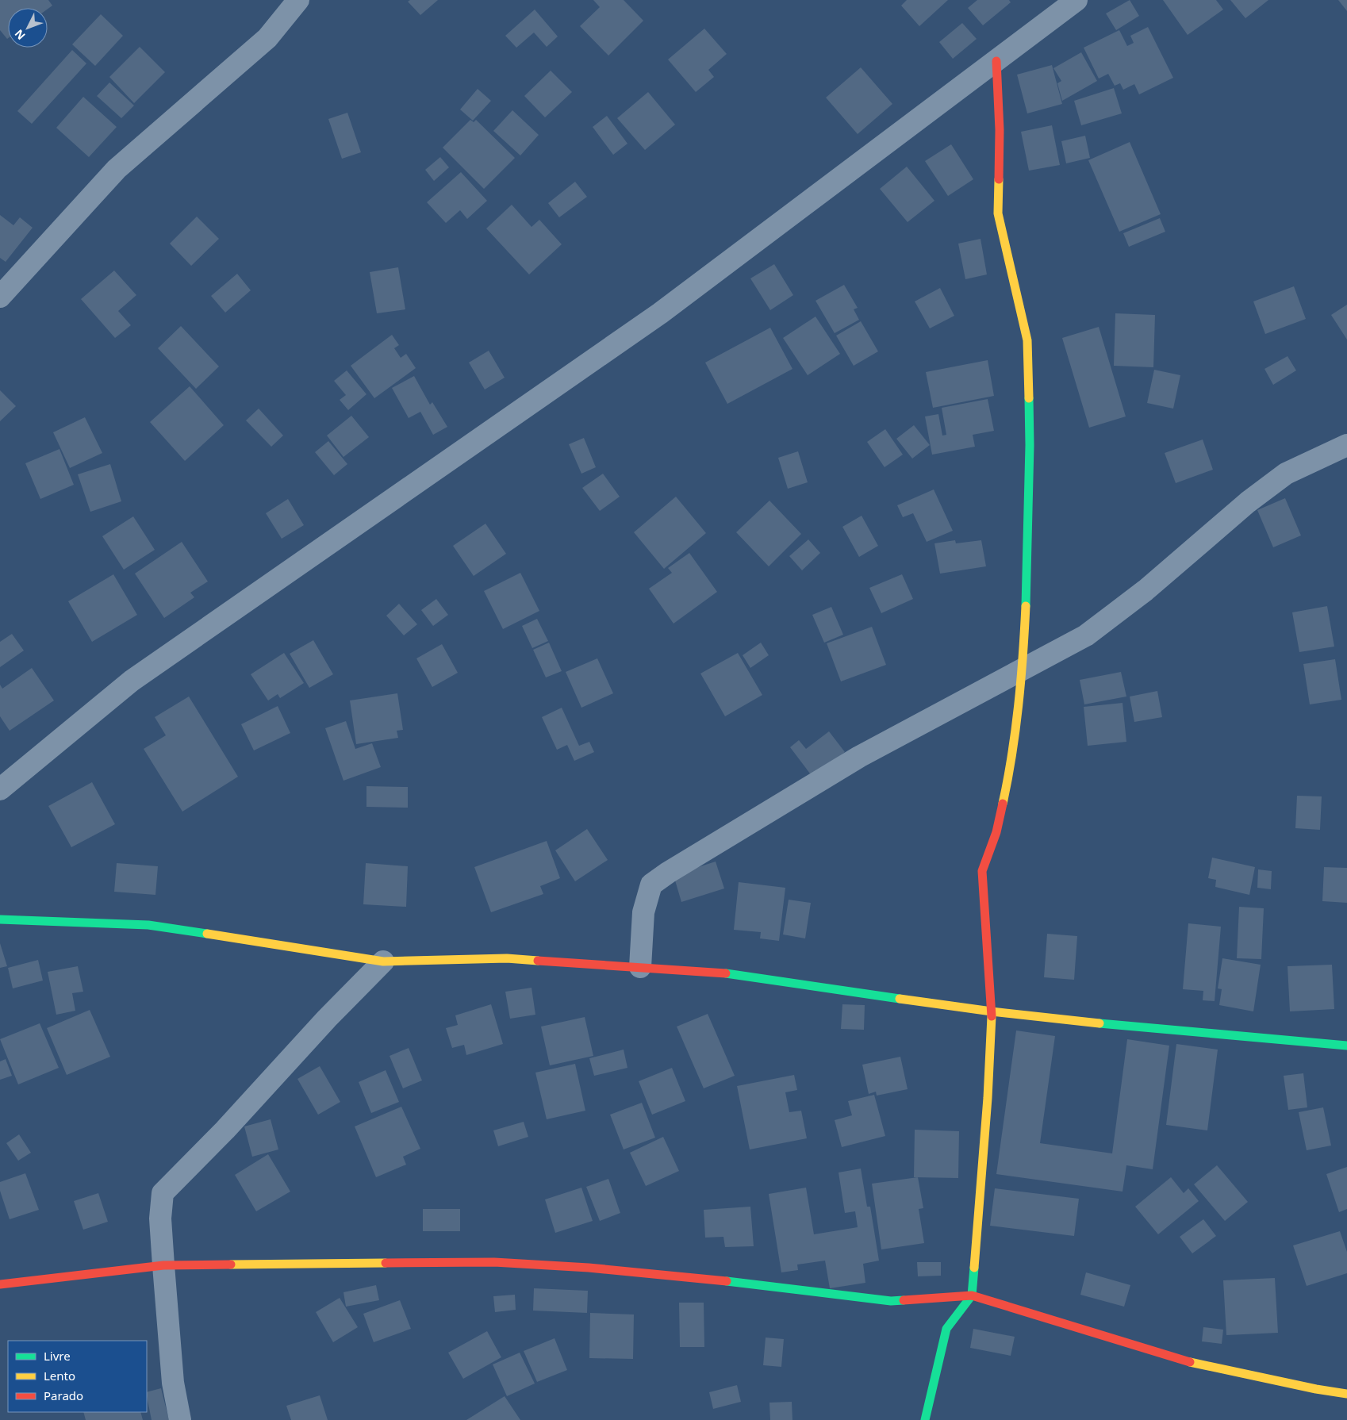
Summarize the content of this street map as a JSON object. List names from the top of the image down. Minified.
{"legend":["Livre","Lento","Parado"],"north":"bottom left"}
